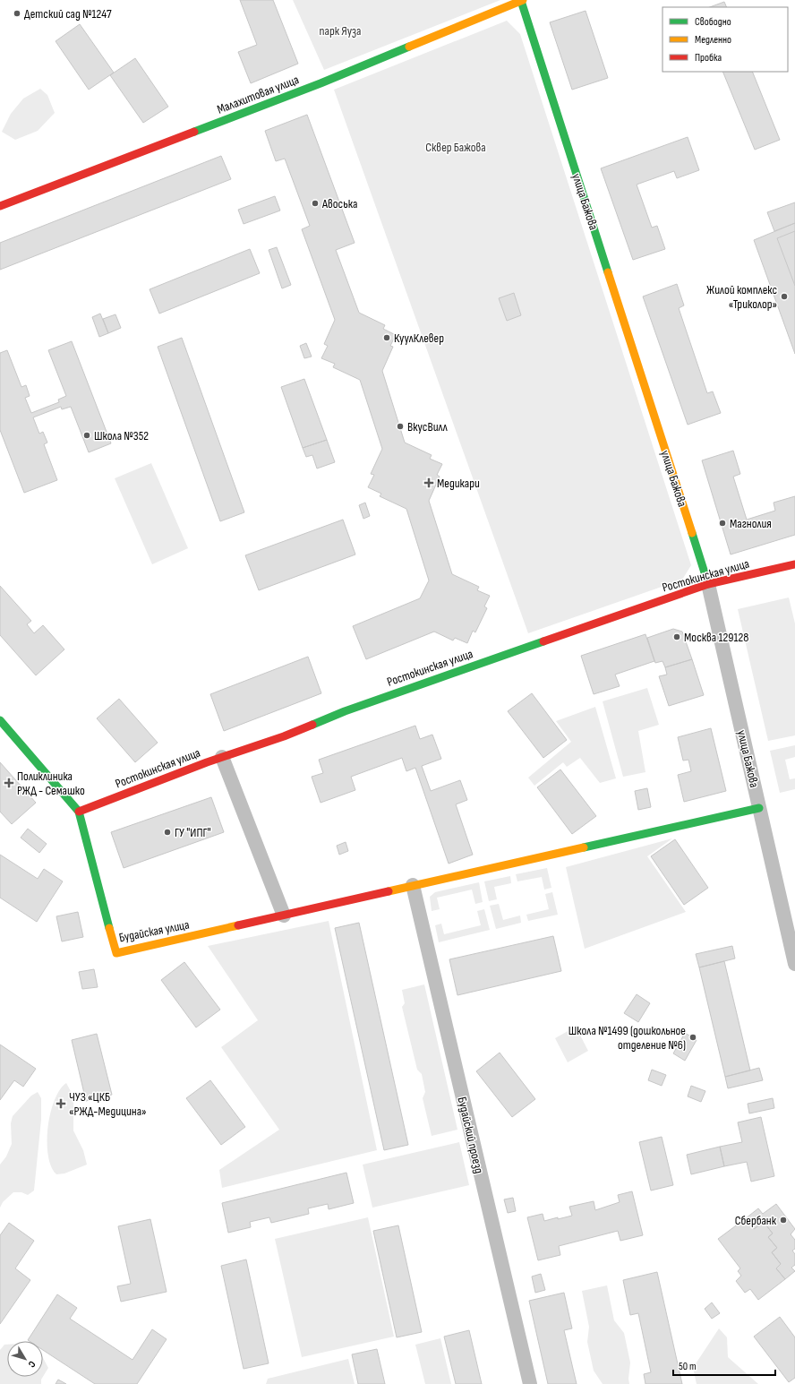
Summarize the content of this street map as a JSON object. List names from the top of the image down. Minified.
{"streets":{"street":["Малахитовая улица","улица Бажова","Ростокинская улица","Будайская улица","Будайский проезд"]},"crossings":[["Малахитовая улица","улица Бажова"],["улица Бажова","Ростокинская улица"],["улица Бажова","Будайская улица"],["Ростокинская улица","Будайская улица"],["Будайская улица","Будайский проезд"]],"parks":["парк Яуза","Сквер Бажова"],"places":{"other":["Детский сад №1247","Авоська","Жилой комплекс «Триколор»","КуулКлевер","ВкусВилл","Школа №352","Магнолия","Москва 129128","ГУ \"ИПГ\"","Школа №1499 (дошкольное отделение №6)","Сбербанк"],"health":["Медикари","Поликлиника РЖД - Семашко","ЧУЗ «ЦКБ «РЖД-Медицина»"]},"legend":["Свободно","Медленно","Пробка"],"scale_bar":"50 m","north":"bottom right"}
